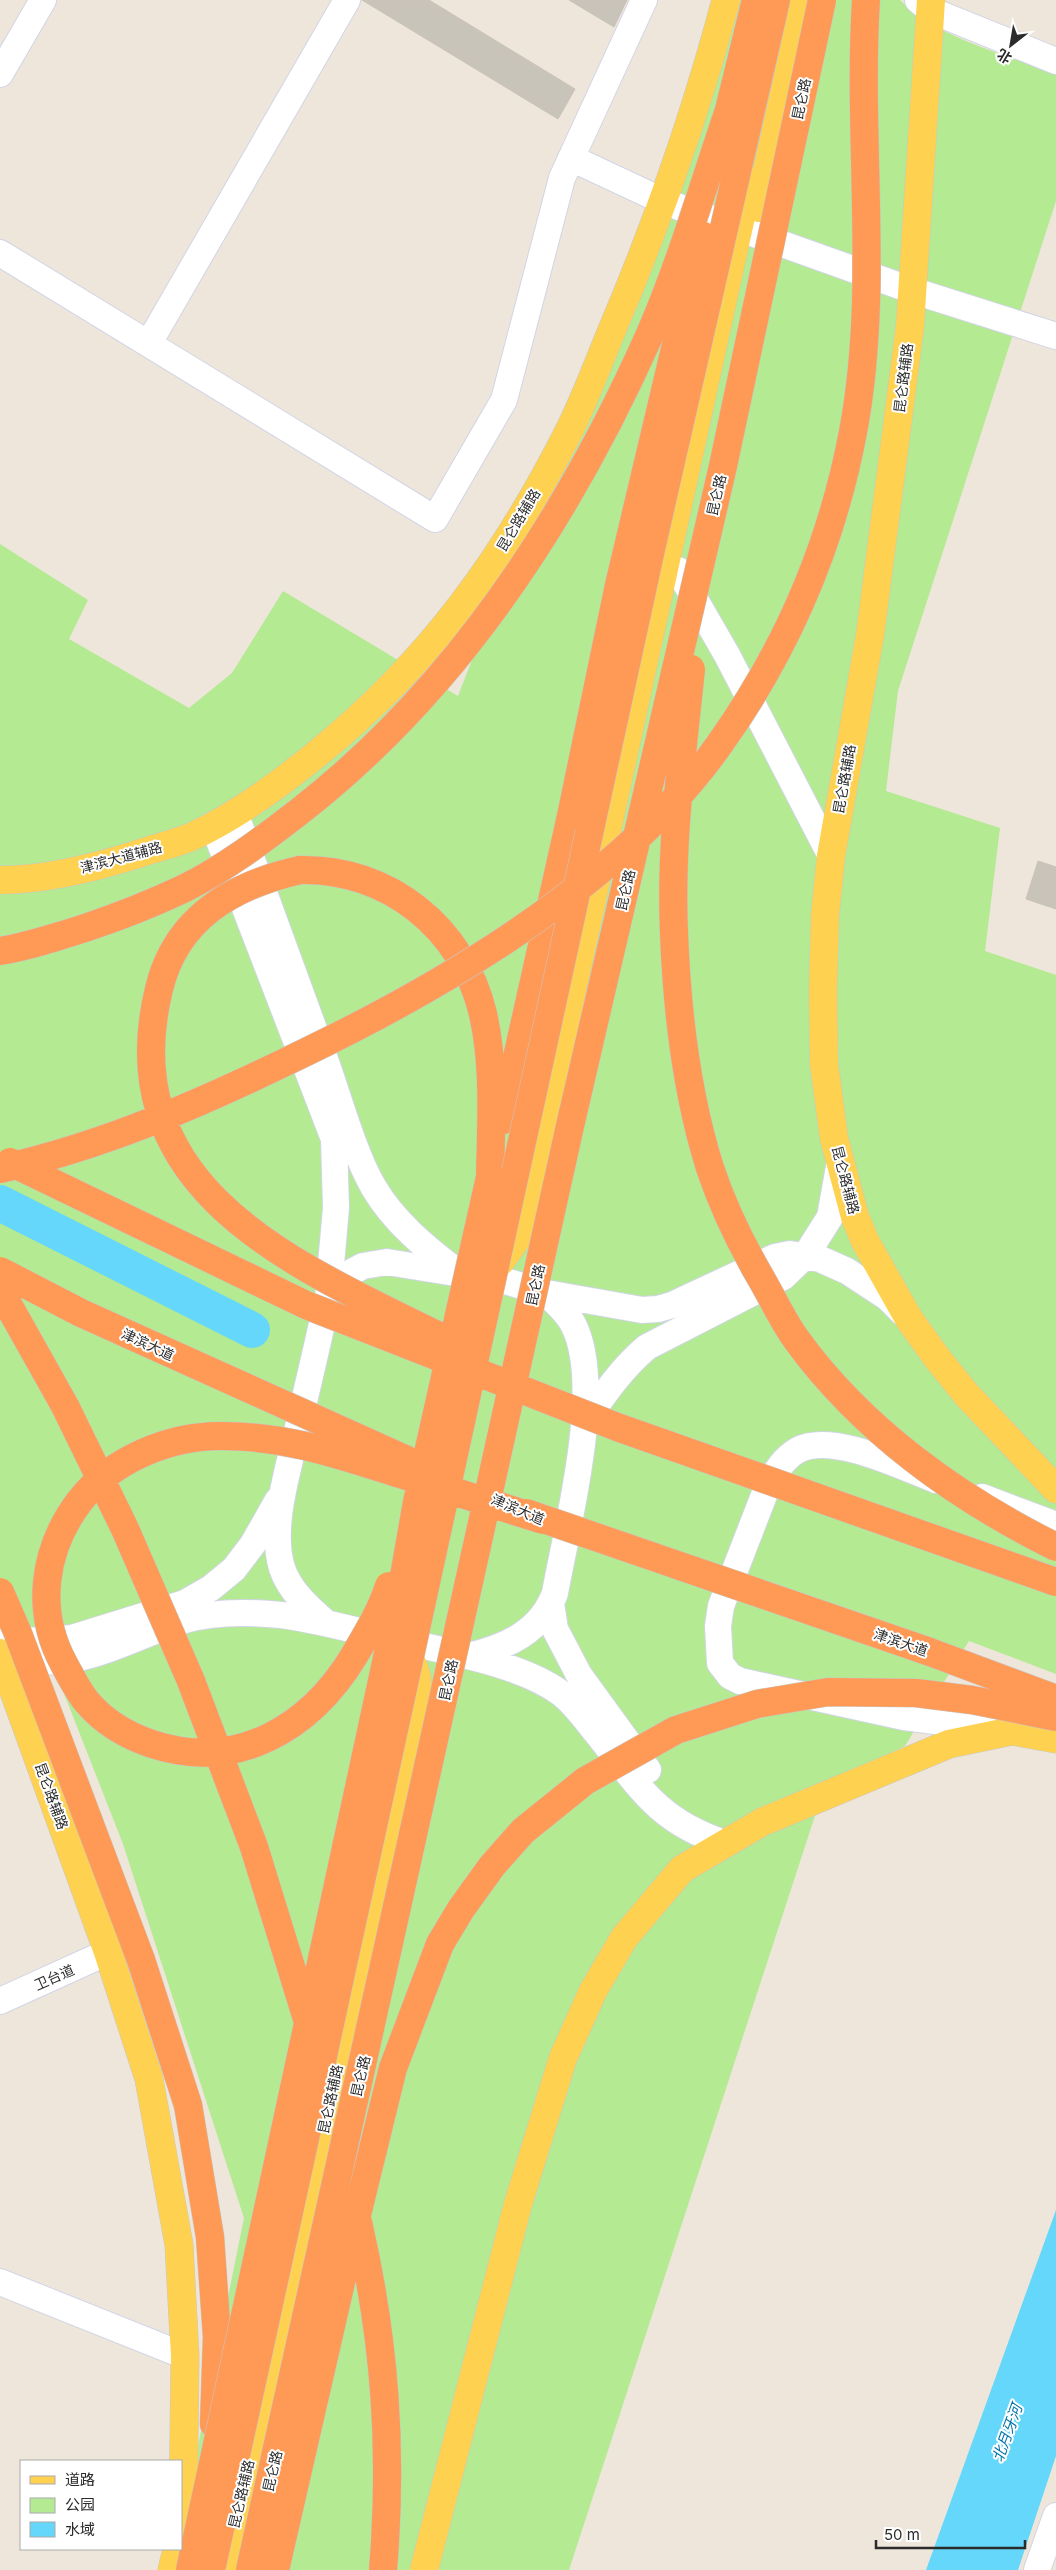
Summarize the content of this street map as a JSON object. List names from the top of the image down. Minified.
{"streets":{"highway":["昆仑路","津滨大道"],"main road":["昆仑路辅路","津滨大道辅路"],"street":["卫台道"]},"crossings":[["昆仑路辅路","津滨大道辅路"],["昆仑路辅路","卫台道"]],"water":["北月牙河"],"legend":["道路","公园","水域"],"scale_bar":"50 m","north":"bottom left"}
